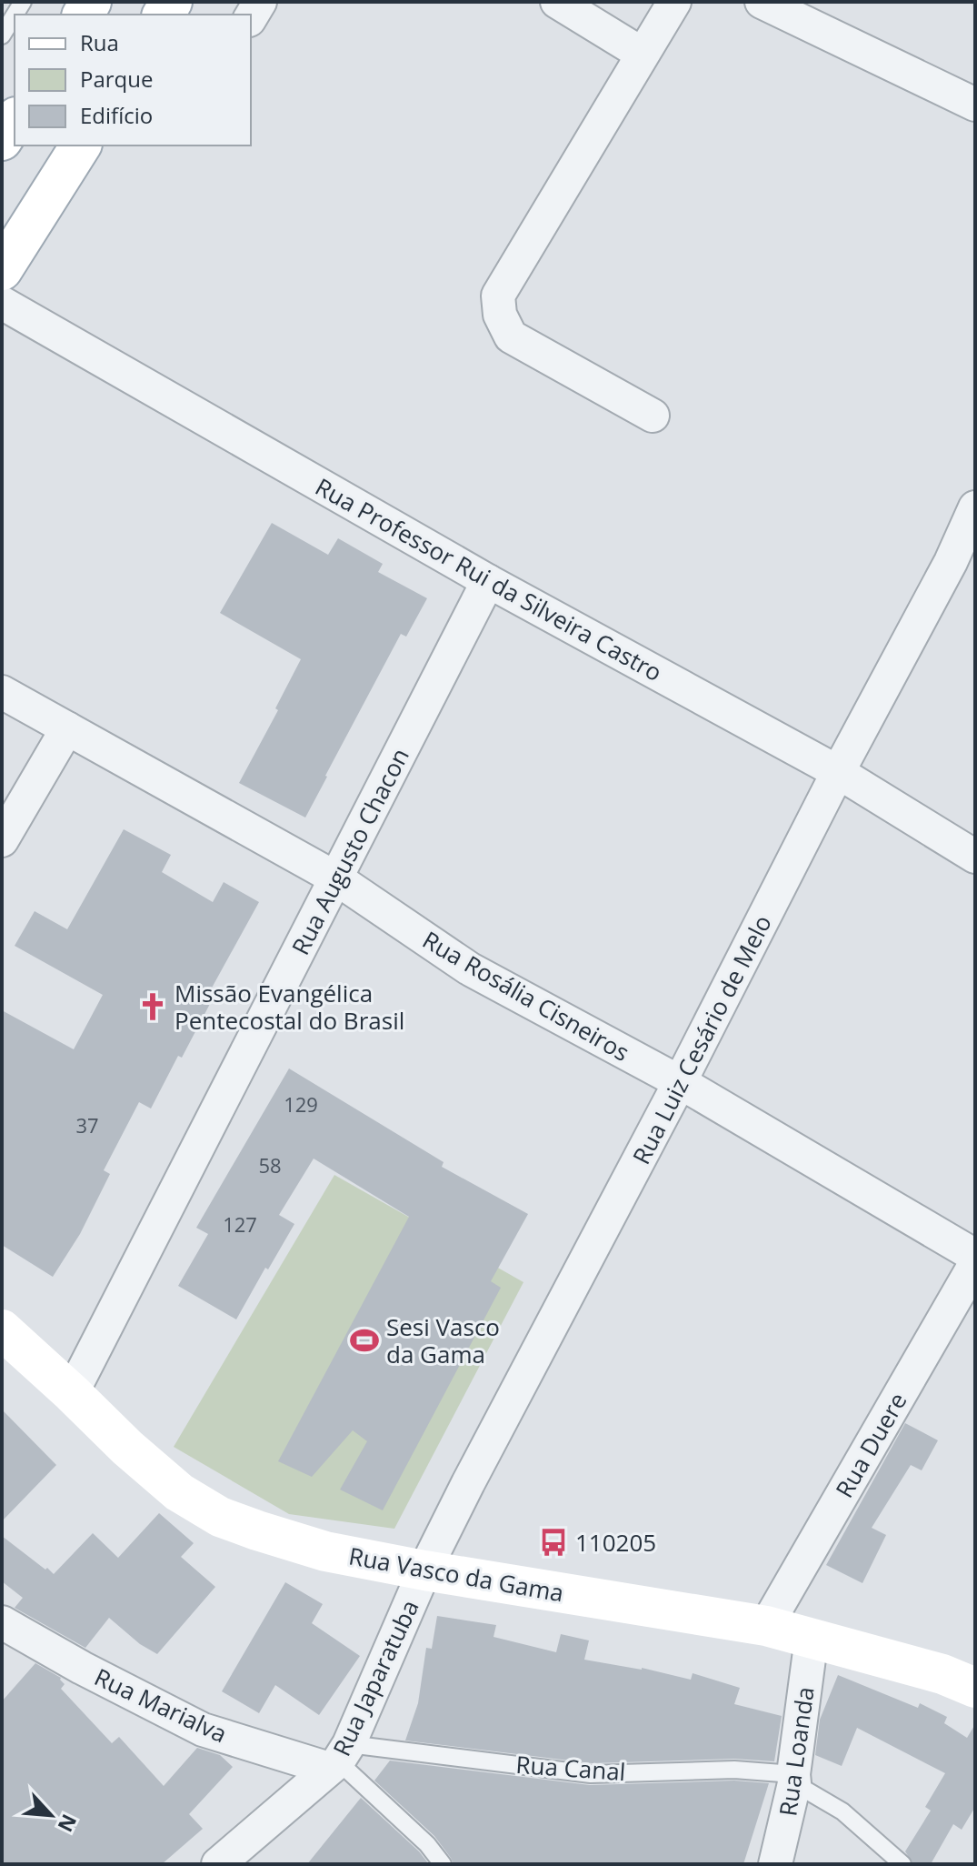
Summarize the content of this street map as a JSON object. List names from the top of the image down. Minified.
{"streets":{"main road":["Rua Vasco da Gama"],"street":["Rua Professor Rui da Silveira Castro","Rua Augusto Chacon","Rua Rosália Cisneiros","Rua Luiz Cesário de Melo","Rua Duere","Rua Japaratuba","Rua Marialva","Rua Loanda"],"lane":["Rua Canal"]},"crossings":[["Rua Professor Rui da Silveira Castro","Rua Augusto Chacon"],["Rua Professor Rui da Silveira Castro","Rua Luiz Cesário de Melo"],["Rua Augusto Chacon","Rua Rosália Cisneiros"],["Rua Augusto Chacon","Rua Vasco da Gama"],["Rua Rosália Cisneiros","Rua Luiz Cesário de Melo"],["Rua Luiz Cesário de Melo","Rua Vasco da Gama"],["Rua Luiz Cesário de Melo","Rua Japaratuba"],["Rua Duere","Rua Vasco da Gama"],["Rua Vasco da Gama","Rua Japaratuba"],["Rua Vasco da Gama","Rua Loanda"],["Rua Japaratuba","Rua Marialva"],["Rua Japaratuba","Rua Canal"],["Rua Marialva","Rua Canal"],["Rua Loanda","Rua Canal"]],"places":{"church":["Missão Evangélica Pentecostal do Brasil"],"sports":["Sesi Vasco da Gama"],"bus stop":["110205"]},"house_numbers":["129","37","58","127"],"legend":["Rua","Parque","Edifício"],"north":"bottom right"}
